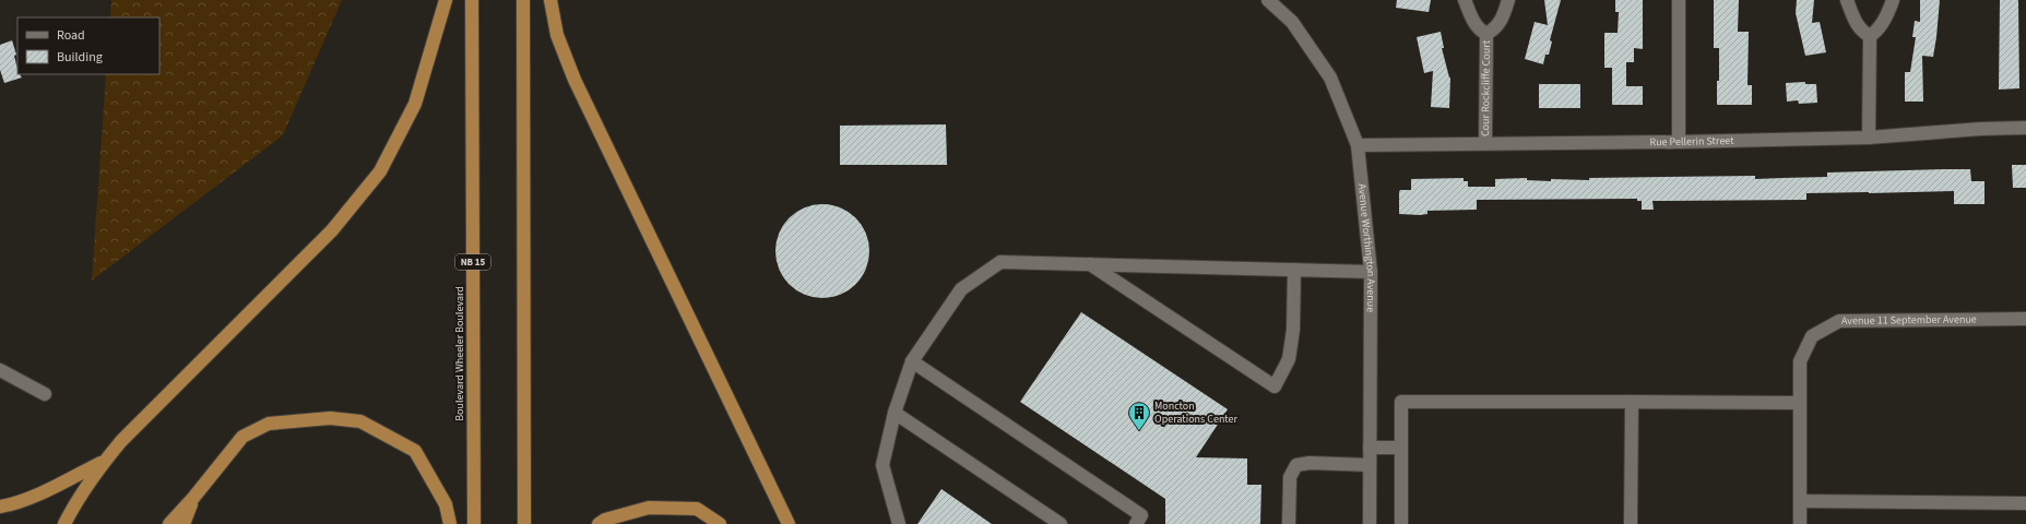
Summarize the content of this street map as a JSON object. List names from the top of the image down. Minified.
{"streets":{"highway":["NB 15","Boulevard Wheeler Boulevard"],"street":["Cour Rockcliffe Court","Rue Pellerin Street","Avenue Worthington Avenue","Avenue 11 September Avenue"]},"crossings":[["Cour Rockcliffe Court","Rue Pellerin Street"],["Rue Pellerin Street","Avenue Worthington Avenue"]],"places":{"building":["Moncton Operations Center"]},"legend":["Road","Building"]}
